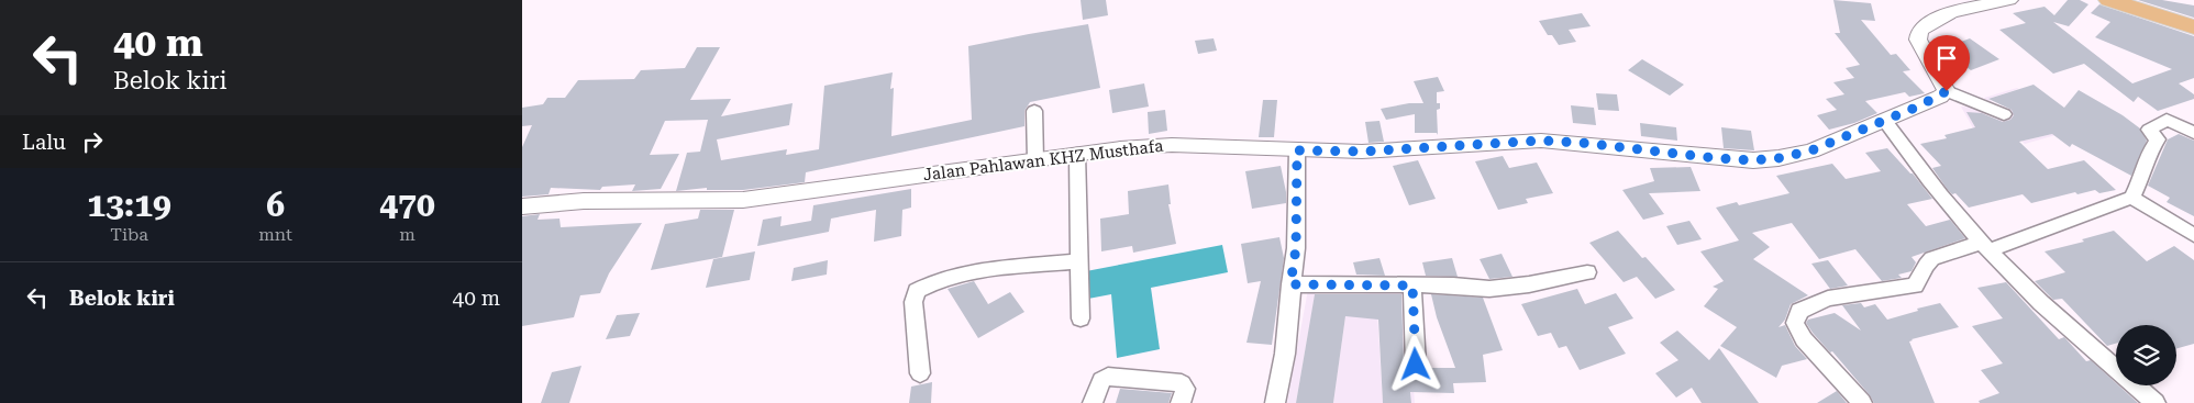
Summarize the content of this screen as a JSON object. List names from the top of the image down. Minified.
{"streets":{"street":["Jalan Pahlawan KHZ Musthafa"]},"page":{"turn":["40 m","Belok kiri"],"then":"Lalu","eta":["13:19","Tiba","6","mnt","470","m"],"list":[{"name":"Belok kiri","value":"40 m"}]}}
